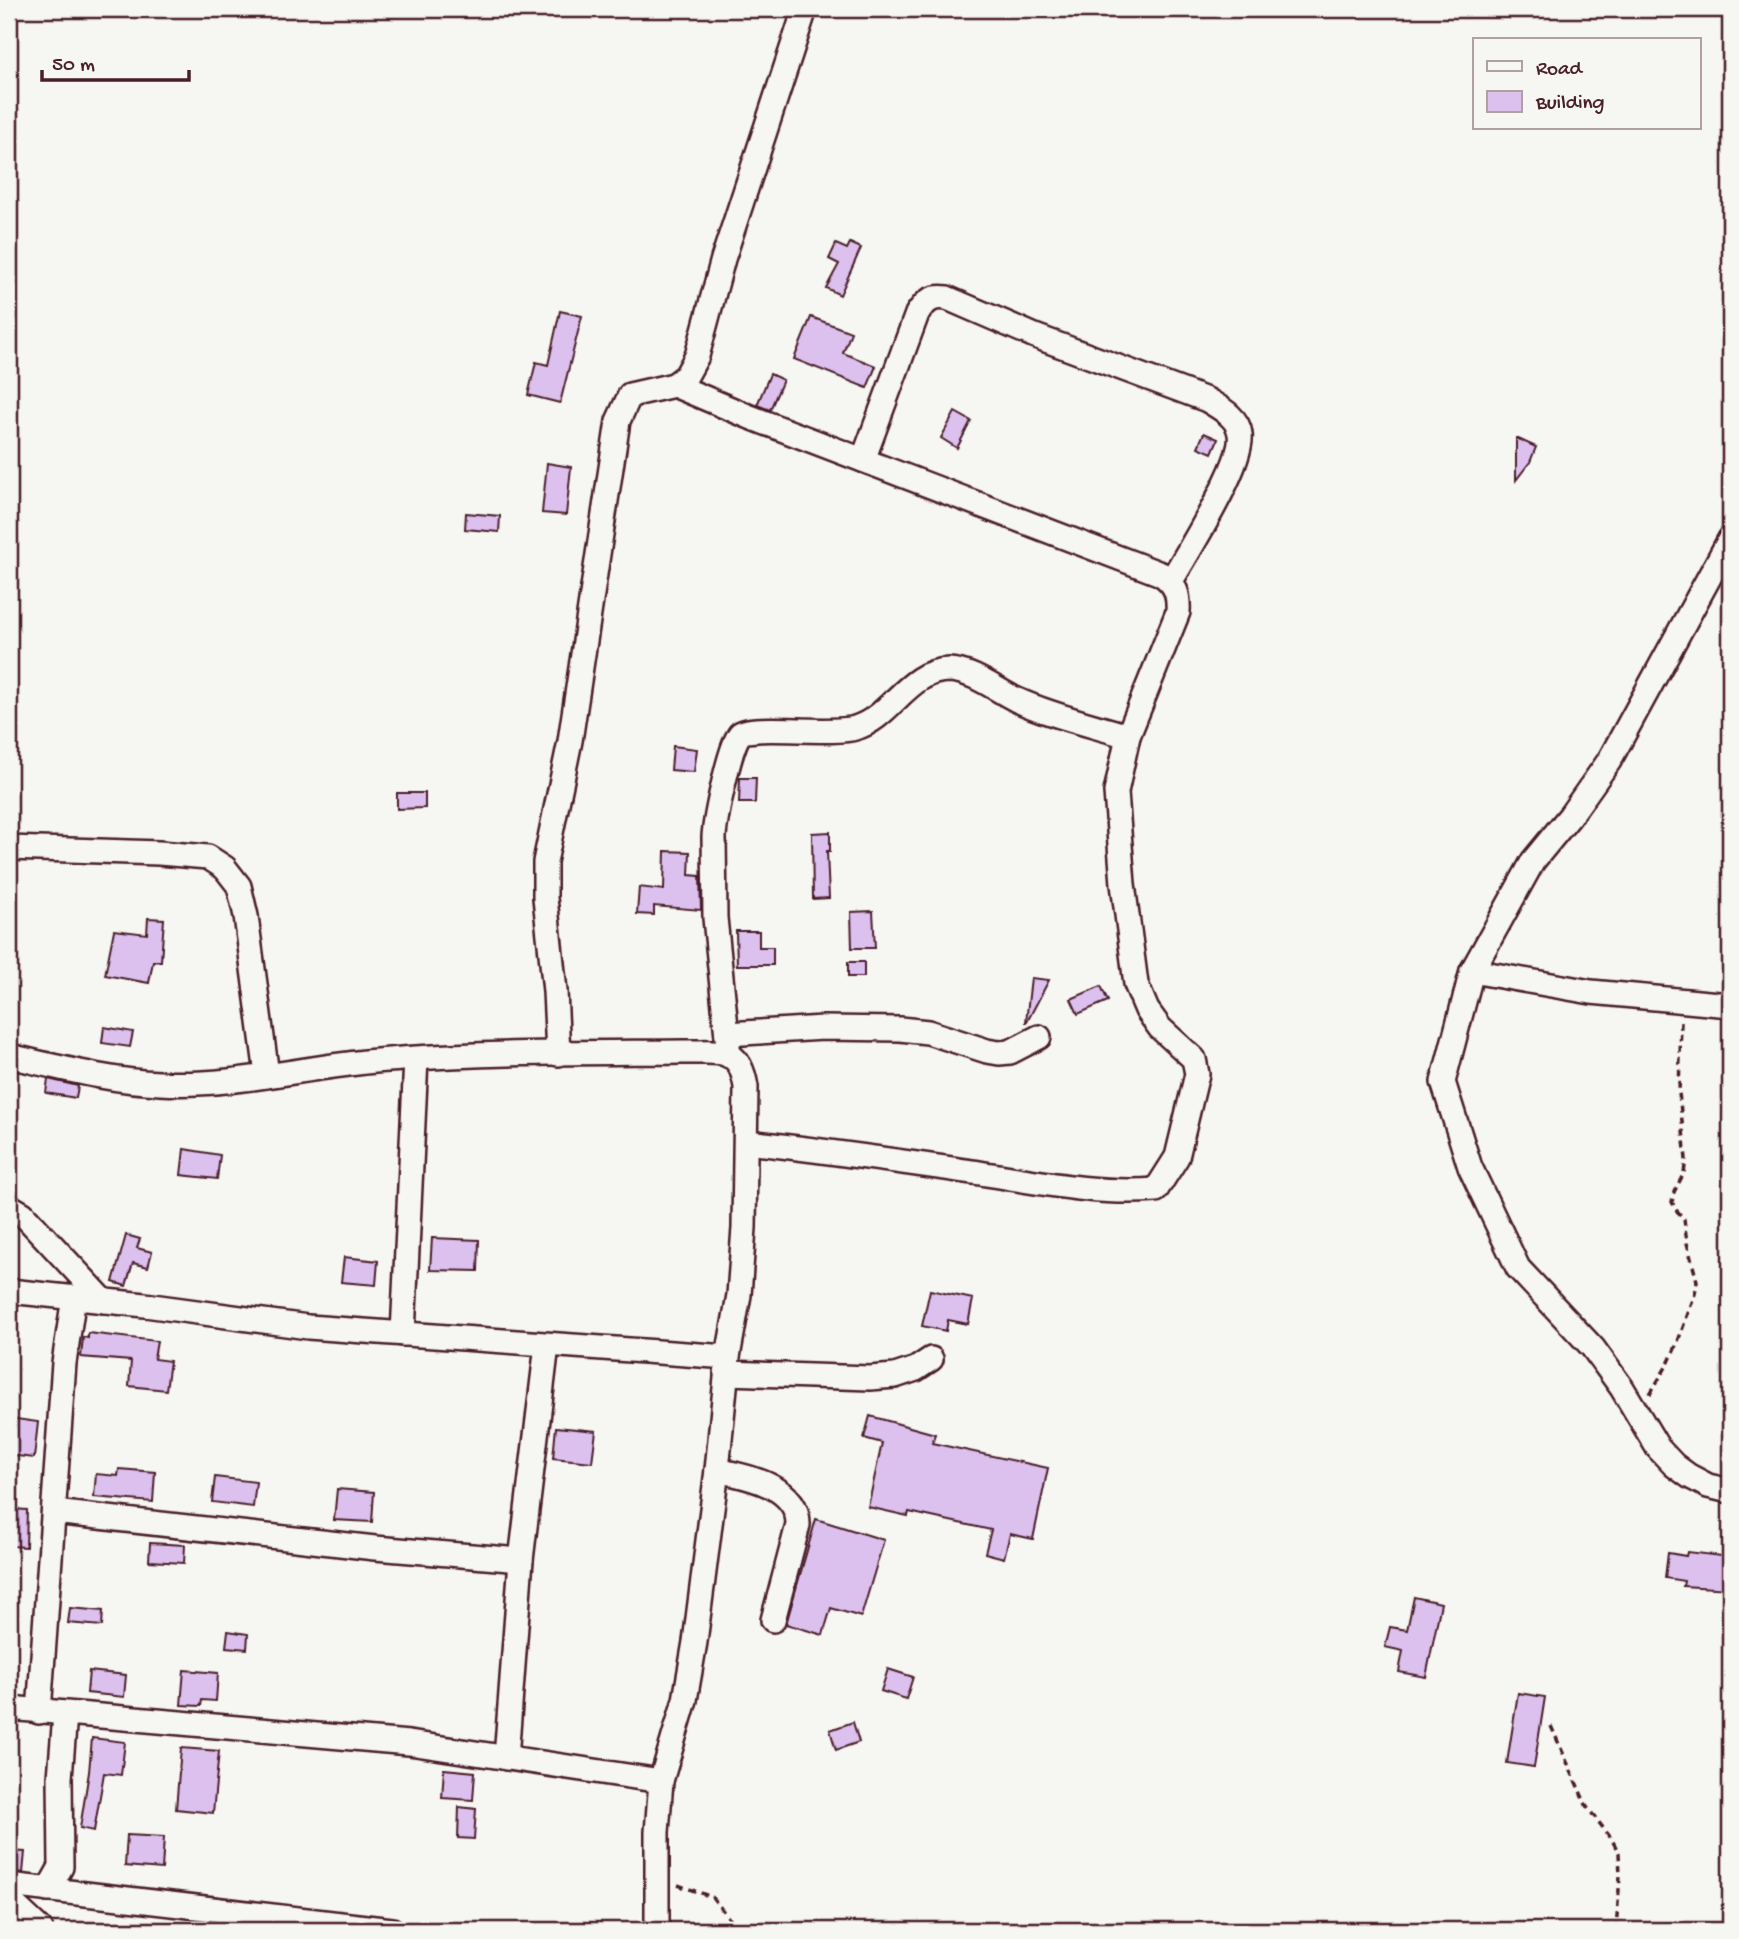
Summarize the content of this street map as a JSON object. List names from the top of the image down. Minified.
{"legend":["Road","Building"],"scale_bar":"50 m"}
